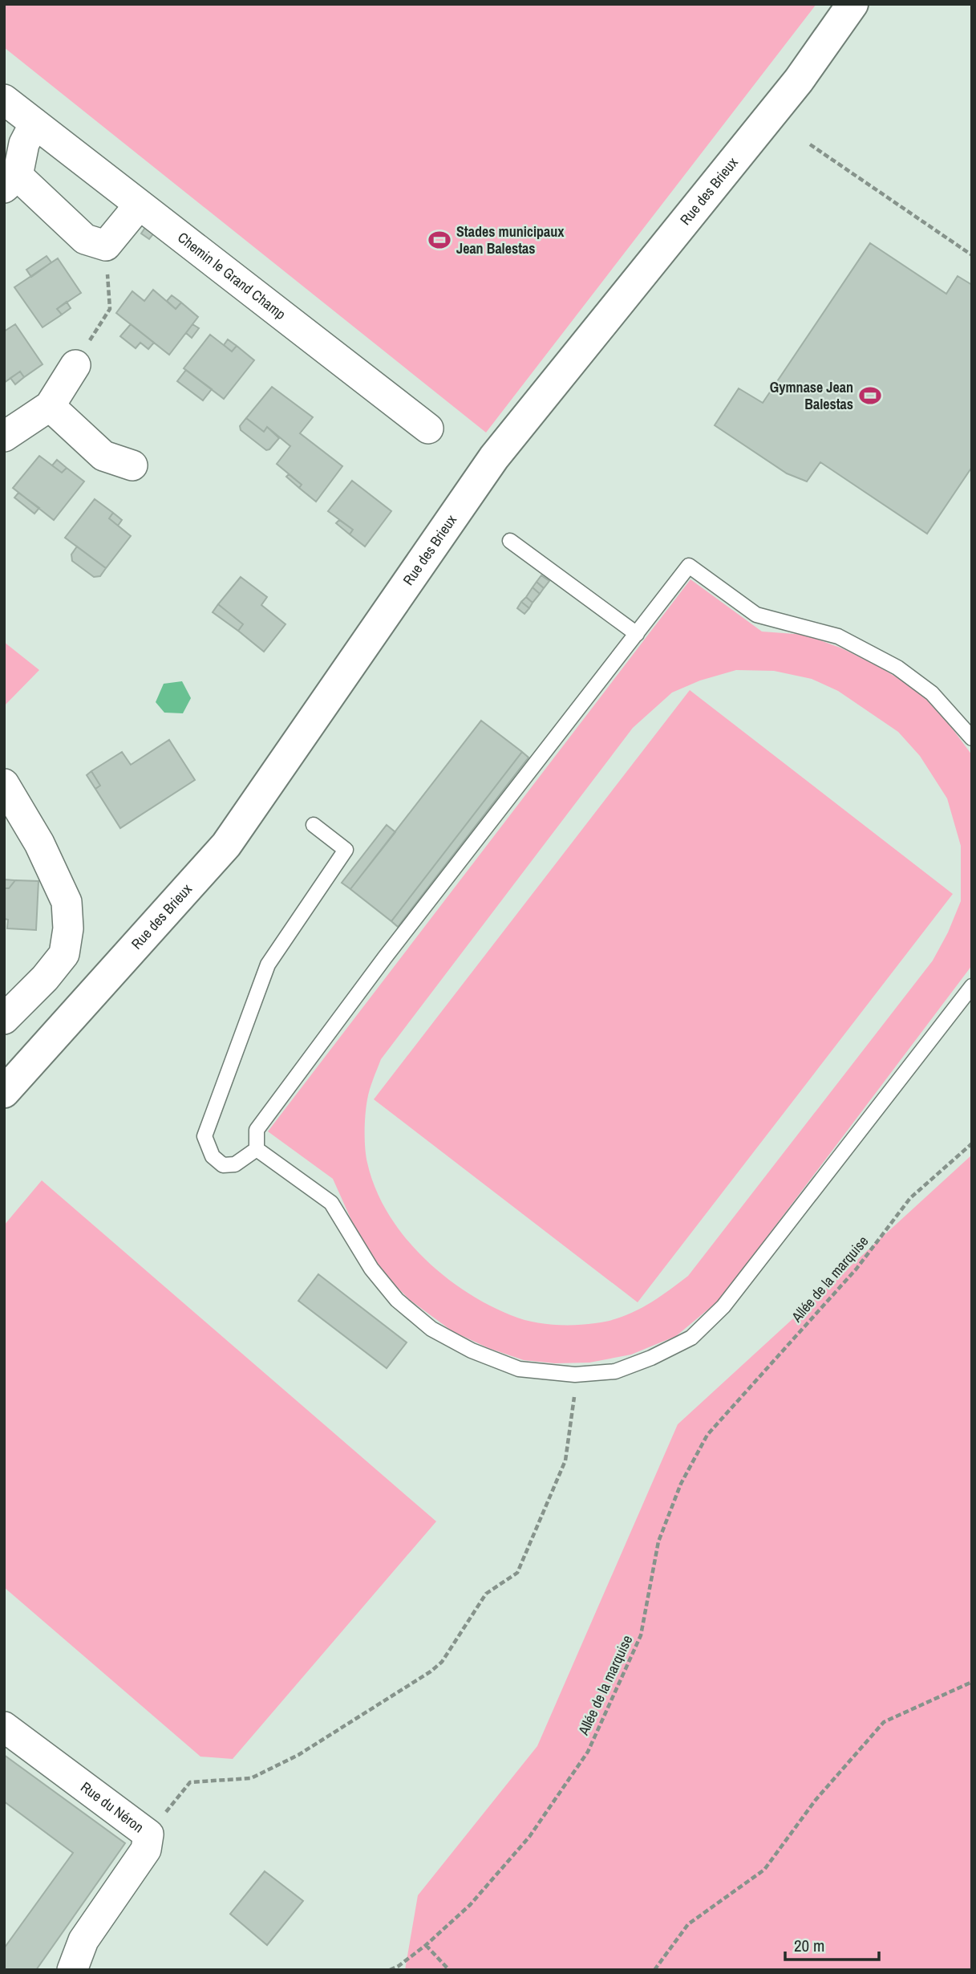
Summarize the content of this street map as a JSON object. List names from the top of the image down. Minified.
{"streets":{"street":["Rue des Brieux","Chemin le Grand Champ","Rue du Néron"],"path":["Allée de la marquise"]},"places":{"sports":["Stades municipaux Jean Balestas","Gymnase Jean Balestas"]},"scale_bar":"20 m"}
